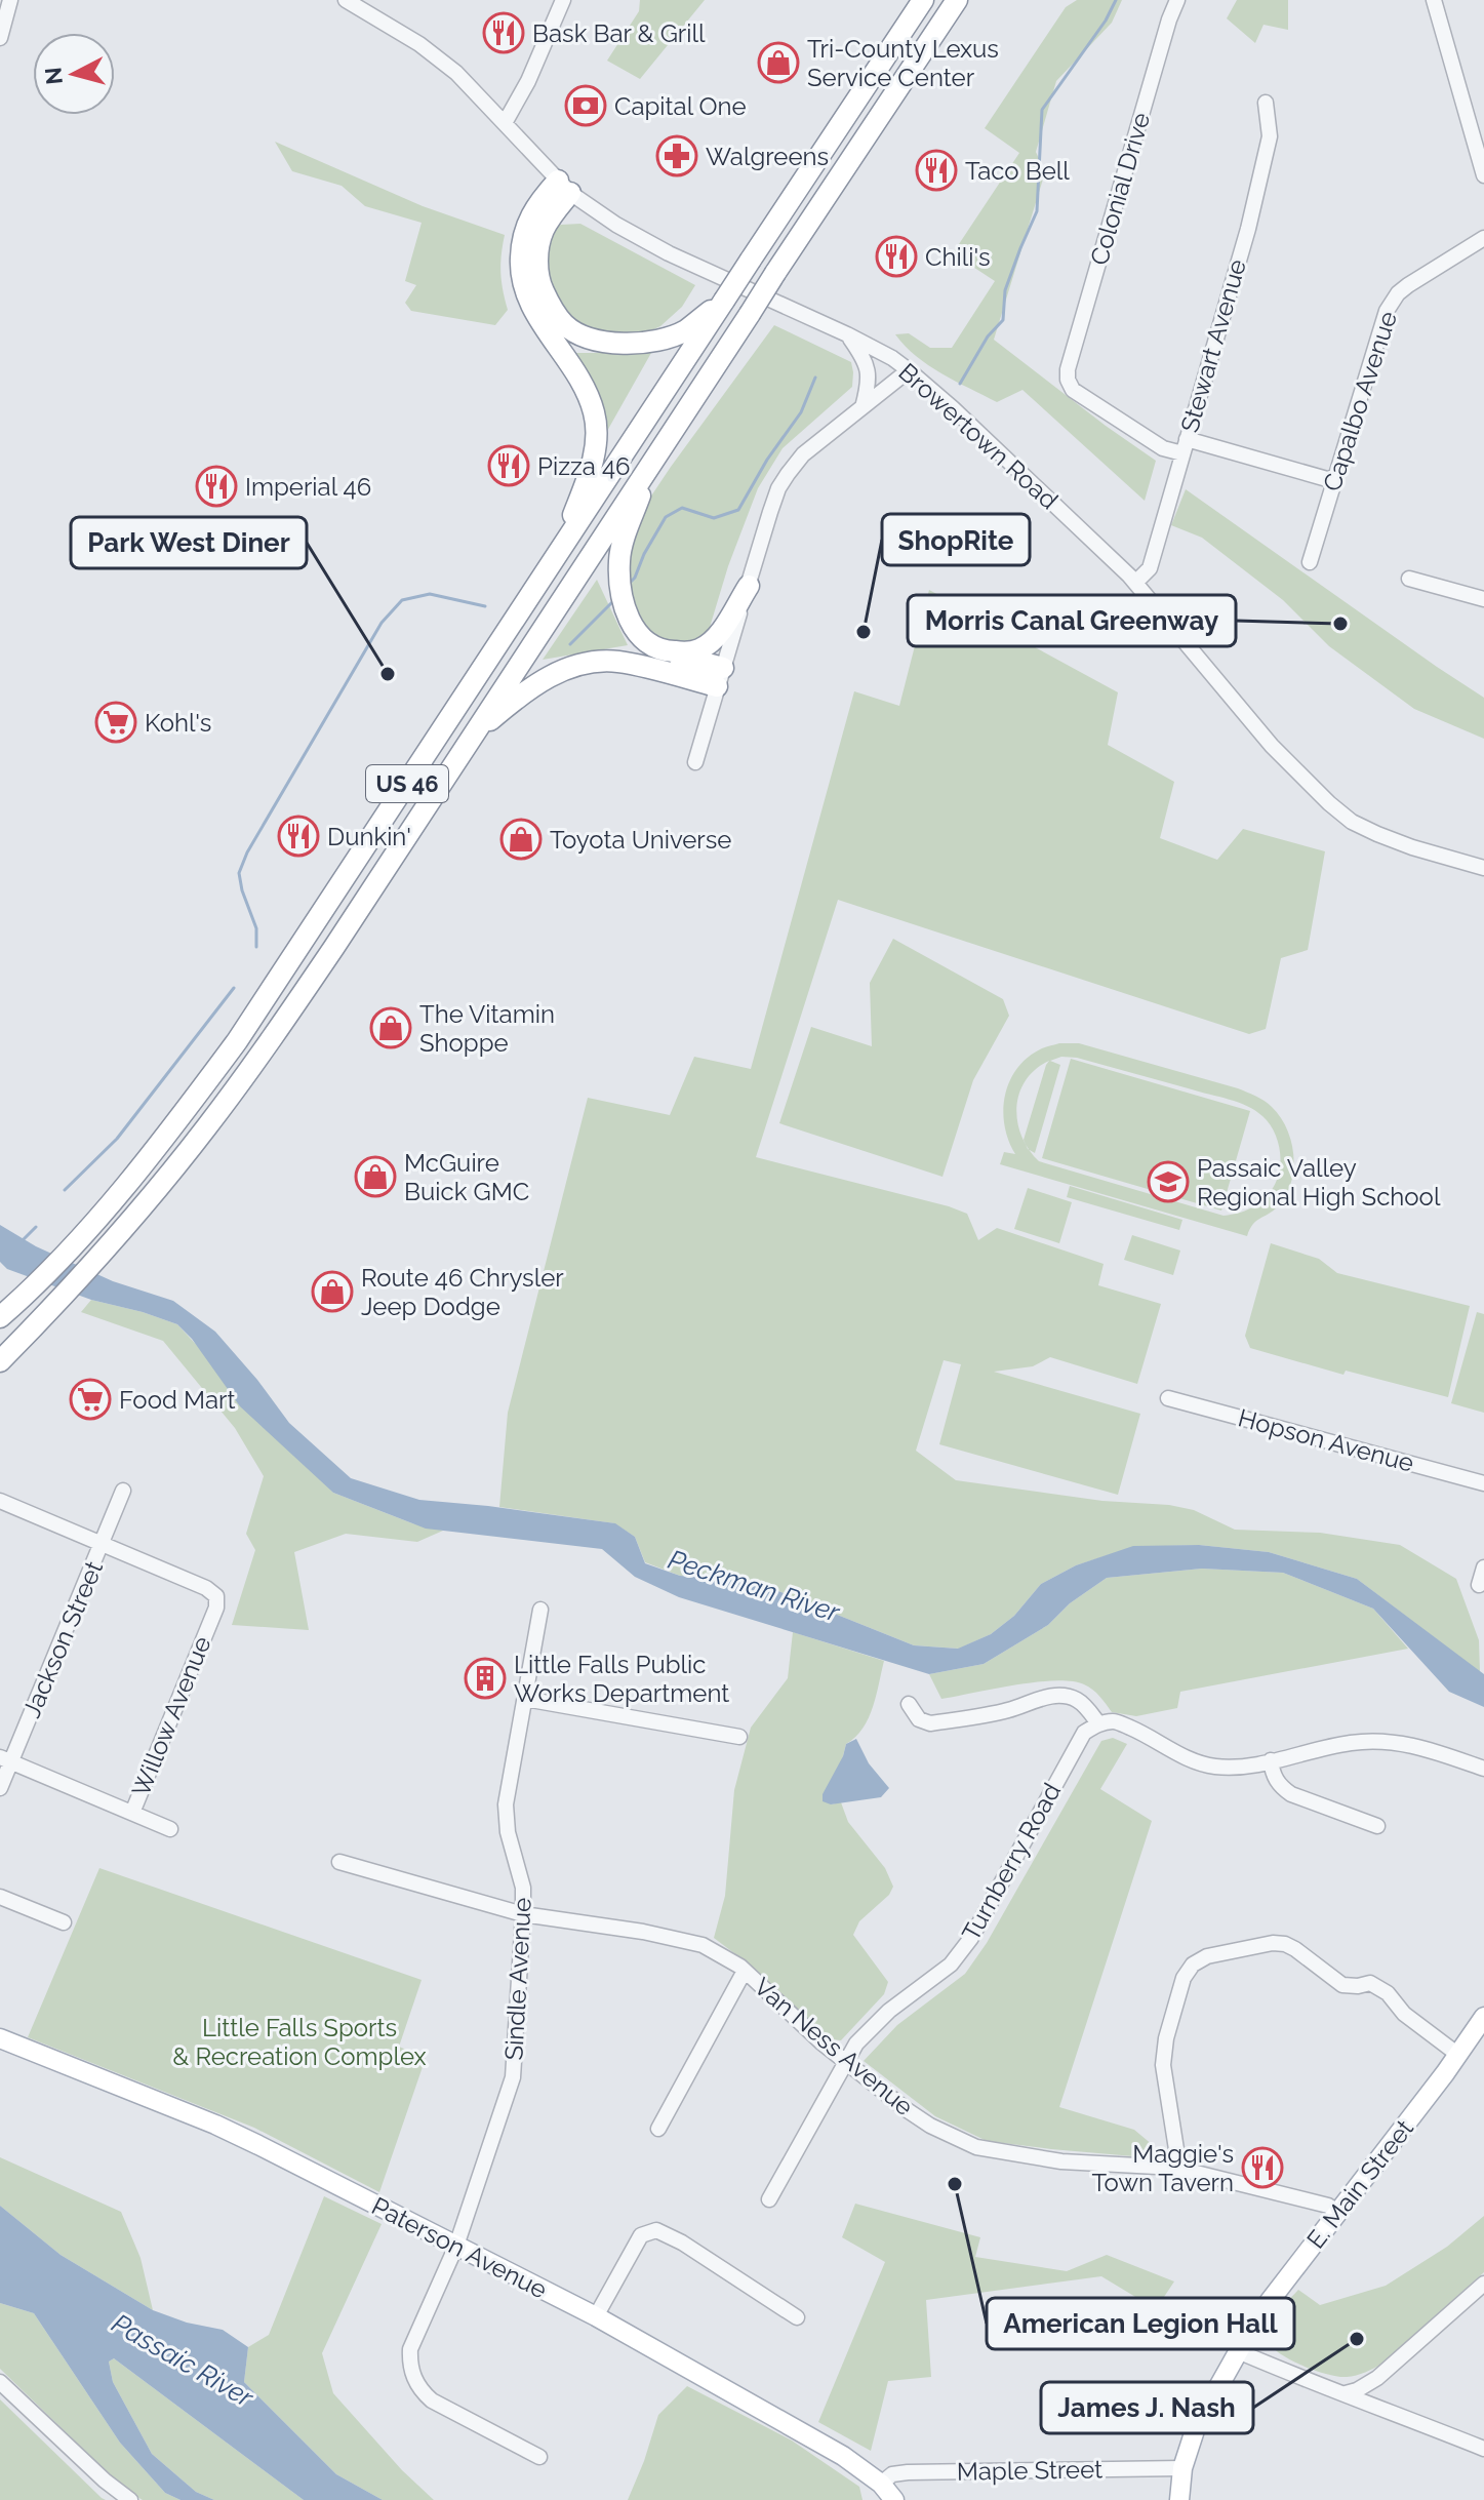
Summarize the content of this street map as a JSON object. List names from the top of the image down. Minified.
{"streets":{"highway":["US 46"],"main road":["E. Main Street","Paterson Avenue"],"street":["Colonial Drive","Stewart Avenue","Capalbo Avenue","Browertown Road","Hopson Avenue","Jackson Street","Willow Avenue","Turnberry Road","Sindle Avenue","Van Ness Avenue","Maple Street"]},"crossings":[["Colonial Drive","Stewart Avenue"],["Stewart Avenue","Browertown Road"],["Jackson Street","Willow Avenue"],["Turnberry Road","Van Ness Avenue"],["Sindle Avenue","Van Ness Avenue"],["Sindle Avenue","Paterson Avenue"],["Van Ness Avenue","E. Main Street"],["E. Main Street","Maple Street"],["Paterson Avenue","Maple Street"]],"water":["Peckman River","Passaic River"],"parks":["Little Falls Sports & Recreation Complex"],"places":{"restaurant":["Bask Bar & Grill","Taco Bell","Chili's","Pizza 46","Imperial 46","Dunkin'","Maggie's Town Tavern"],"shop":["Tri-County Lexus Service Center","Toyota Universe","The Vitamin Shoppe","McGuire Buick GMC","Route 46 Chrysler Jeep Dodge"],"bank":["Capital One"],"pharmacy":["Walgreens"],"other":["Morris Canal Greenway","ShopRite","Park West Diner","American Legion Hall","James J. Nash"],"supermarket":["Kohl's","Food Mart"],"school or university":["Passaic Valley Regional High School"],"building":["Little Falls Public Works Department"]},"north":"left"}
